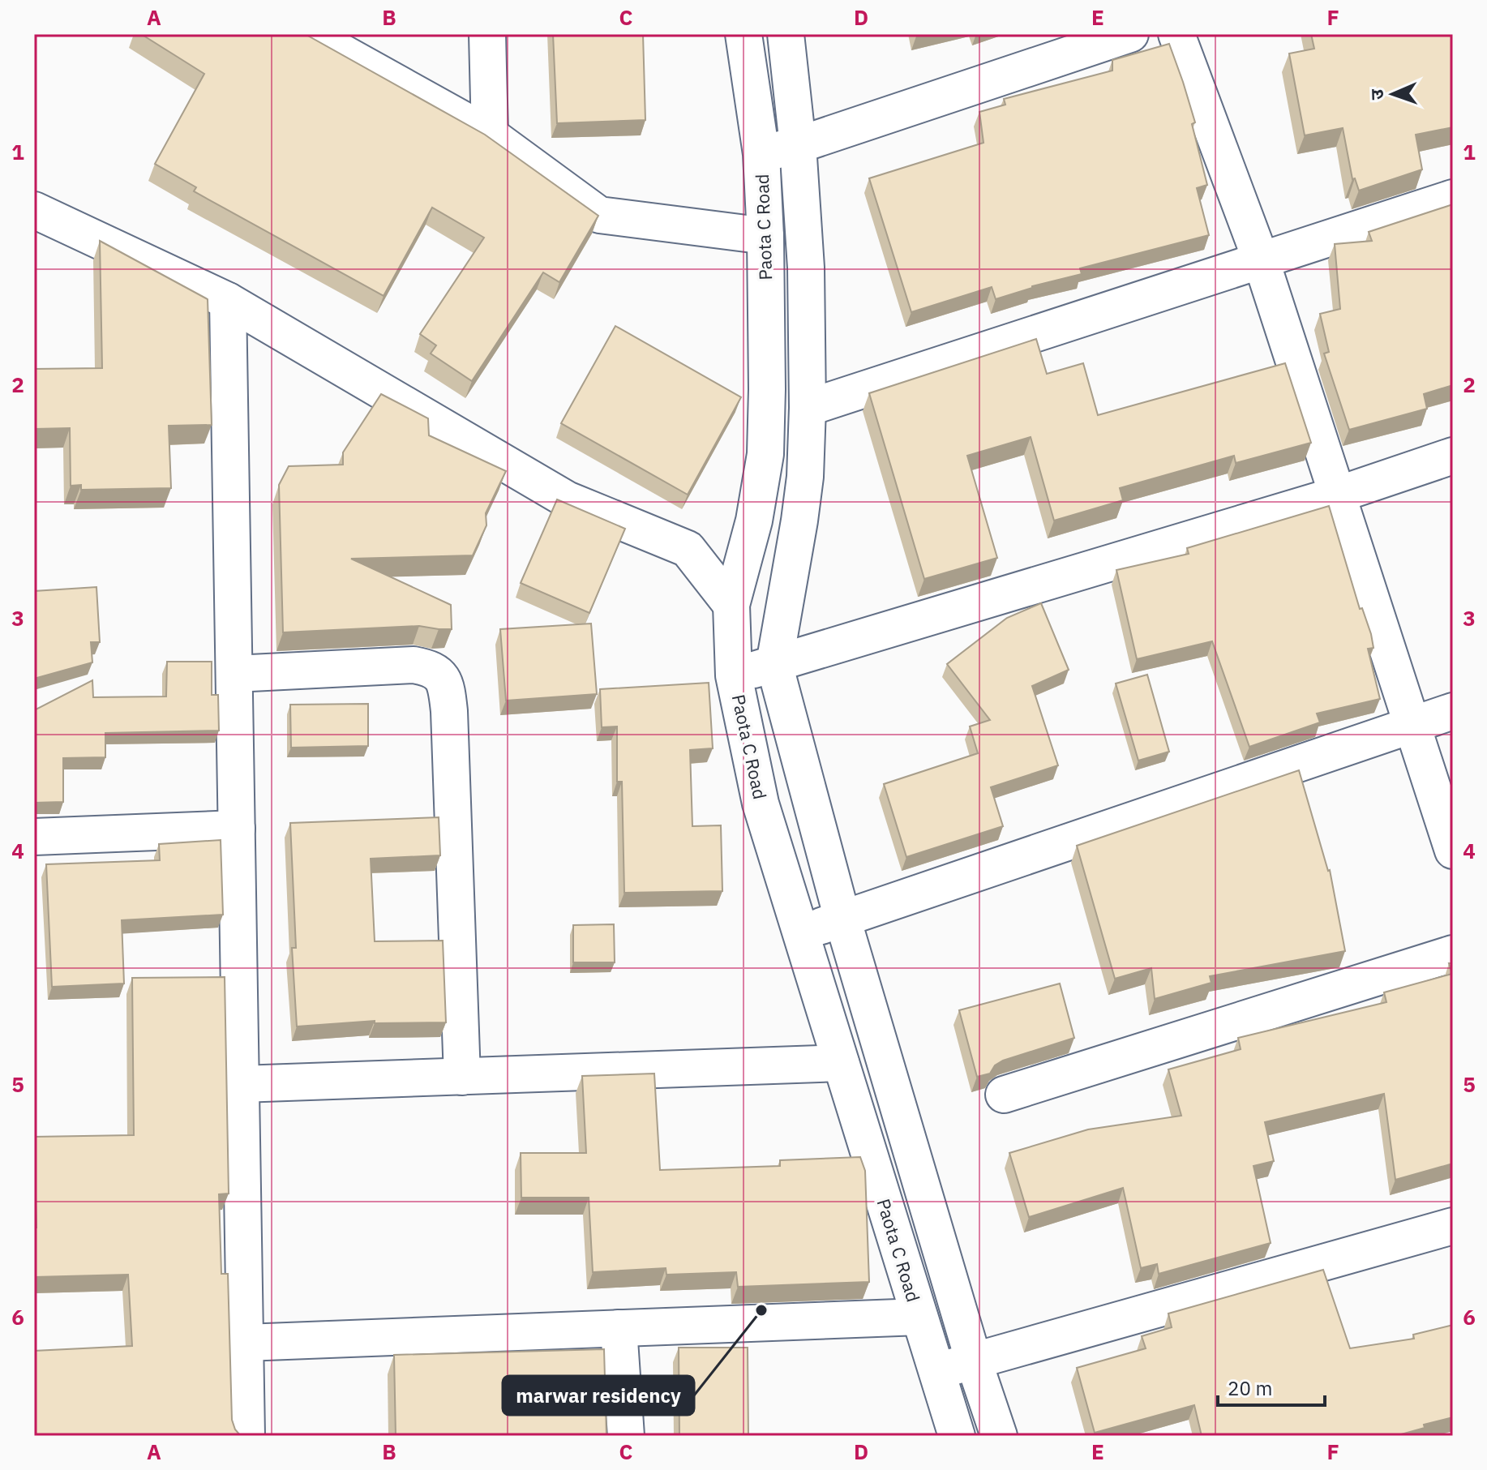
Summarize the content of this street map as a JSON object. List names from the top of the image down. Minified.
{"streets":{"street":["Paota C Road"]},"places":["marwar residency"],"scale_bar":"20 m","north":"left","grid":{"columns":["A","B","C","D","E","F"],"rows":["1","2","3","4","5","6"]}}
